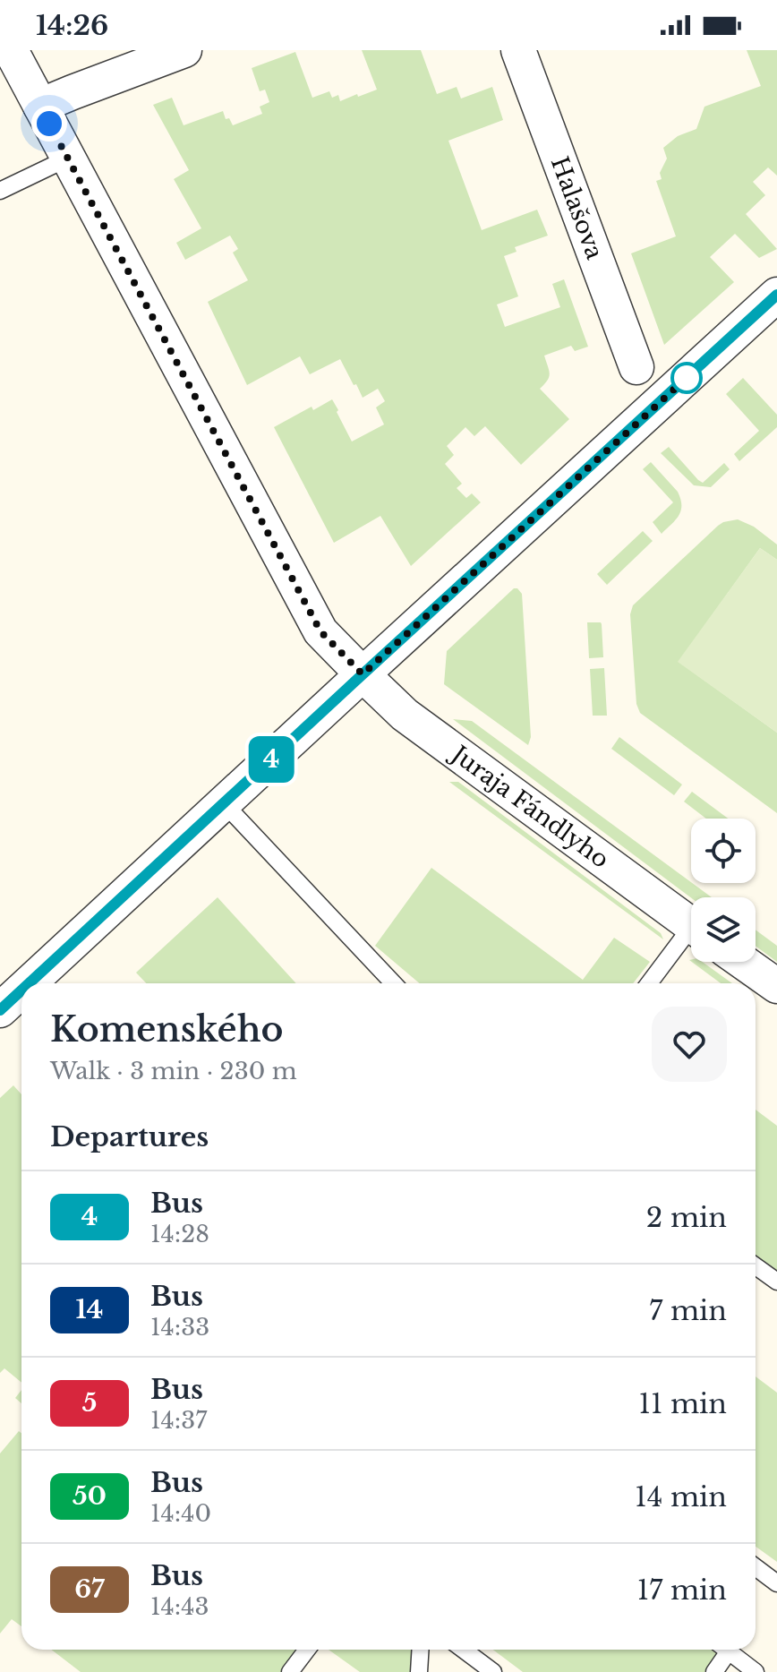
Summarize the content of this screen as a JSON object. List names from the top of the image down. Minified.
{"streets":{"street":["Halašova","Juraja Fándlyho"]},"lines":["bus line 4"],"page":{"status":"14:26","on_map":"4","heading":[["Komenského","Walk · 3 min · 230 m"],"Departures"],"list":[{"mark":"4","name":"Bus","note":"14:28","value":"2 min"},{"mark":"14","name":"Bus","note":"14:33","value":"7 min"},{"mark":"5","name":"Bus","note":"14:37","value":"11 min"},{"mark":"50","name":"Bus","note":"14:40","value":"14 min"},{"mark":"67","name":"Bus","note":"14:43","value":"17 min"}]}}
